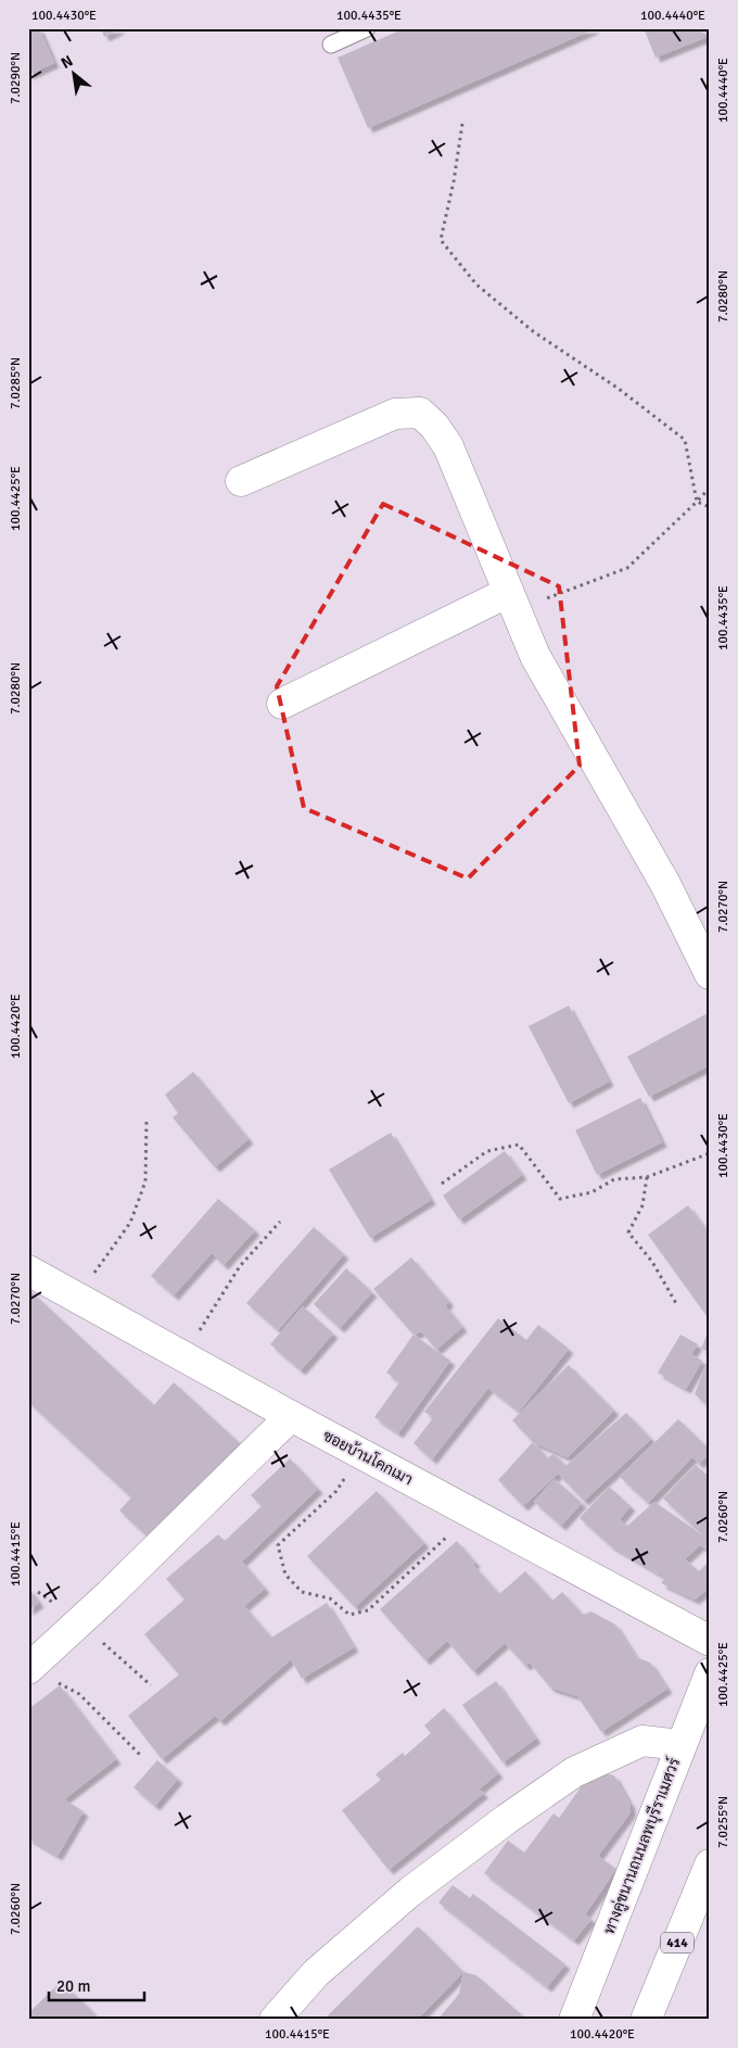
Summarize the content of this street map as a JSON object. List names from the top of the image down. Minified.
{"streets":{"street":["ซอยบ้านโคกเมา","ทางคู่ขนานถนนลพบุรีราเมศวร์","414"]},"scale_bar":"20 m","north":"top left","coordinates":["100.4430°E","100.4435°E","100.4440°E","7.0290°N","7.0280°N","7.0285°N","100.4425°E","7.0270°N","100.4420°E","7.0260°N","100.4415°E","7.0255°N"]}
